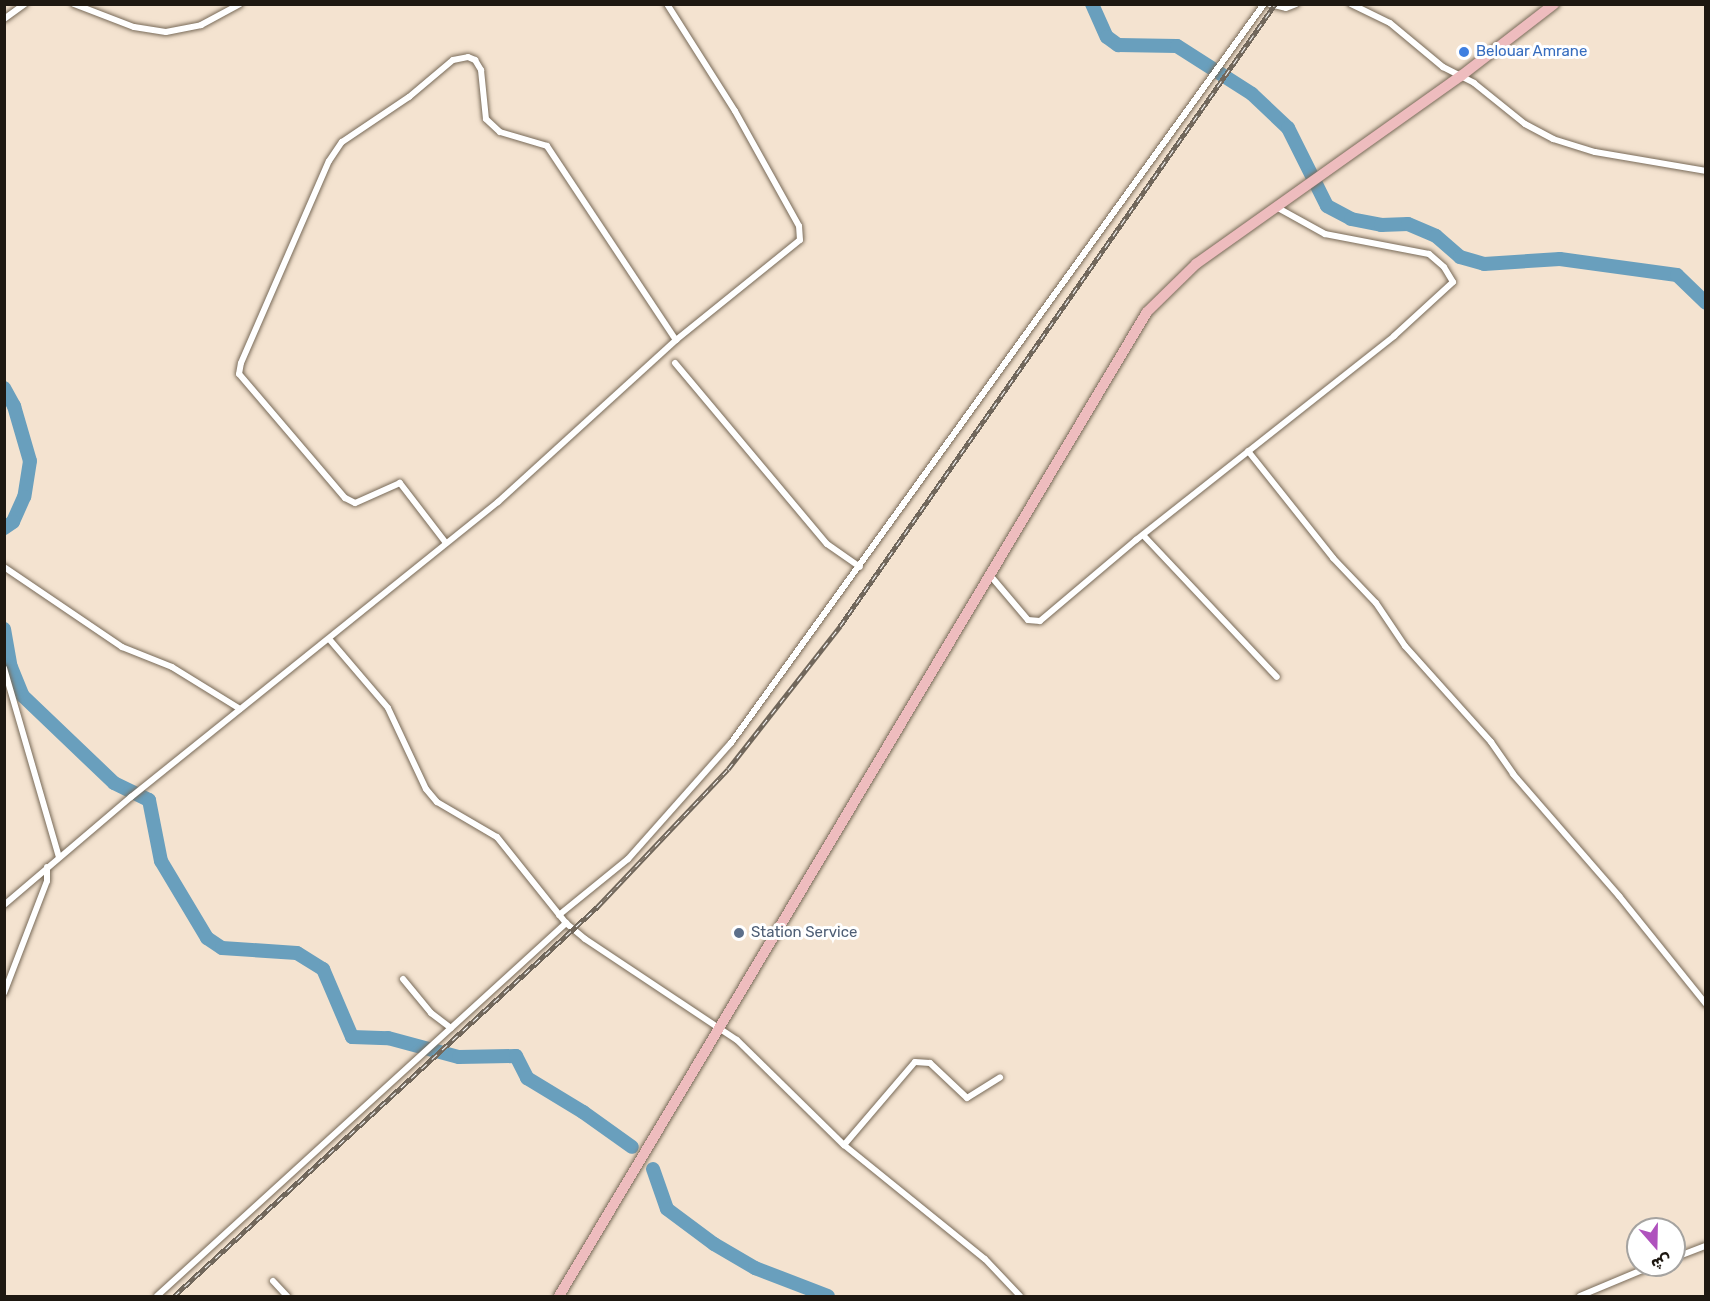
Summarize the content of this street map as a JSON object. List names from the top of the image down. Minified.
{"places":["Belouar Amrane","Station Service"],"north":"bottom"}
